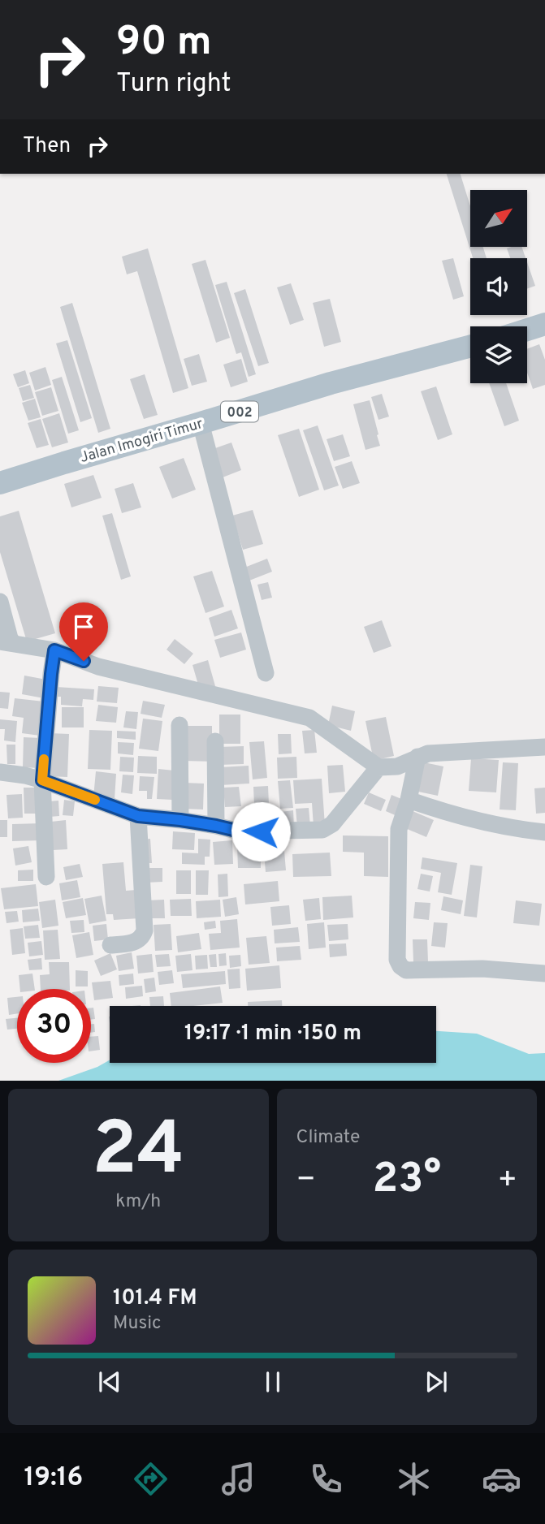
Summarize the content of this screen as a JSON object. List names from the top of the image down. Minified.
{"streets":{"main road":["002","Jalan Imogiri Timur"]},"north":"top right","page":{"turn":["90 m","Turn right"],"then":"Then","limit":"30","trip":"19:17 · 1 min · 150 m","tile":[["24","km/h"],"Climate"],"heat":["−","23°","+"],"song":["101.4 FM","Music"],"tabs":"19:16"}}
